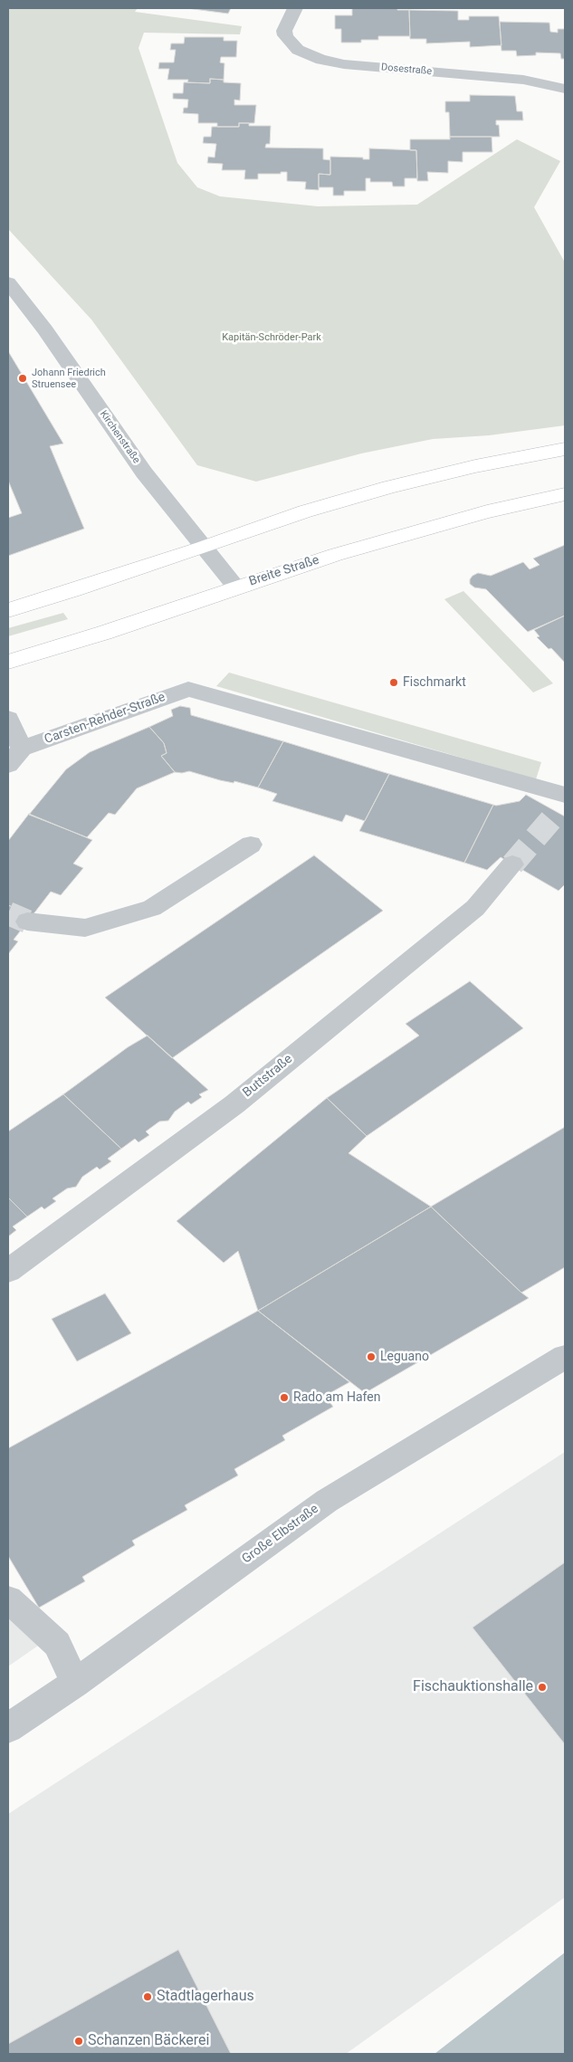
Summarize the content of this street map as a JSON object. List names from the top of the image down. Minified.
{"streets":{"main road":["Breite Straße"],"street":["Dosestraße","Kirchenstraße","Carsten-Rehder-Straße","Buttstraße","Große Elbstraße"]},"crossings":[["Kirchenstraße","Breite Straße"]],"parks":["Kapitän-Schröder-Park"],"places":["Johann Friedrich Struensee","Fischmarkt","Leguano","Rado am Hafen","Fischauktionshalle","Stadtlagerhaus","Schanzen Bäckerei"]}
